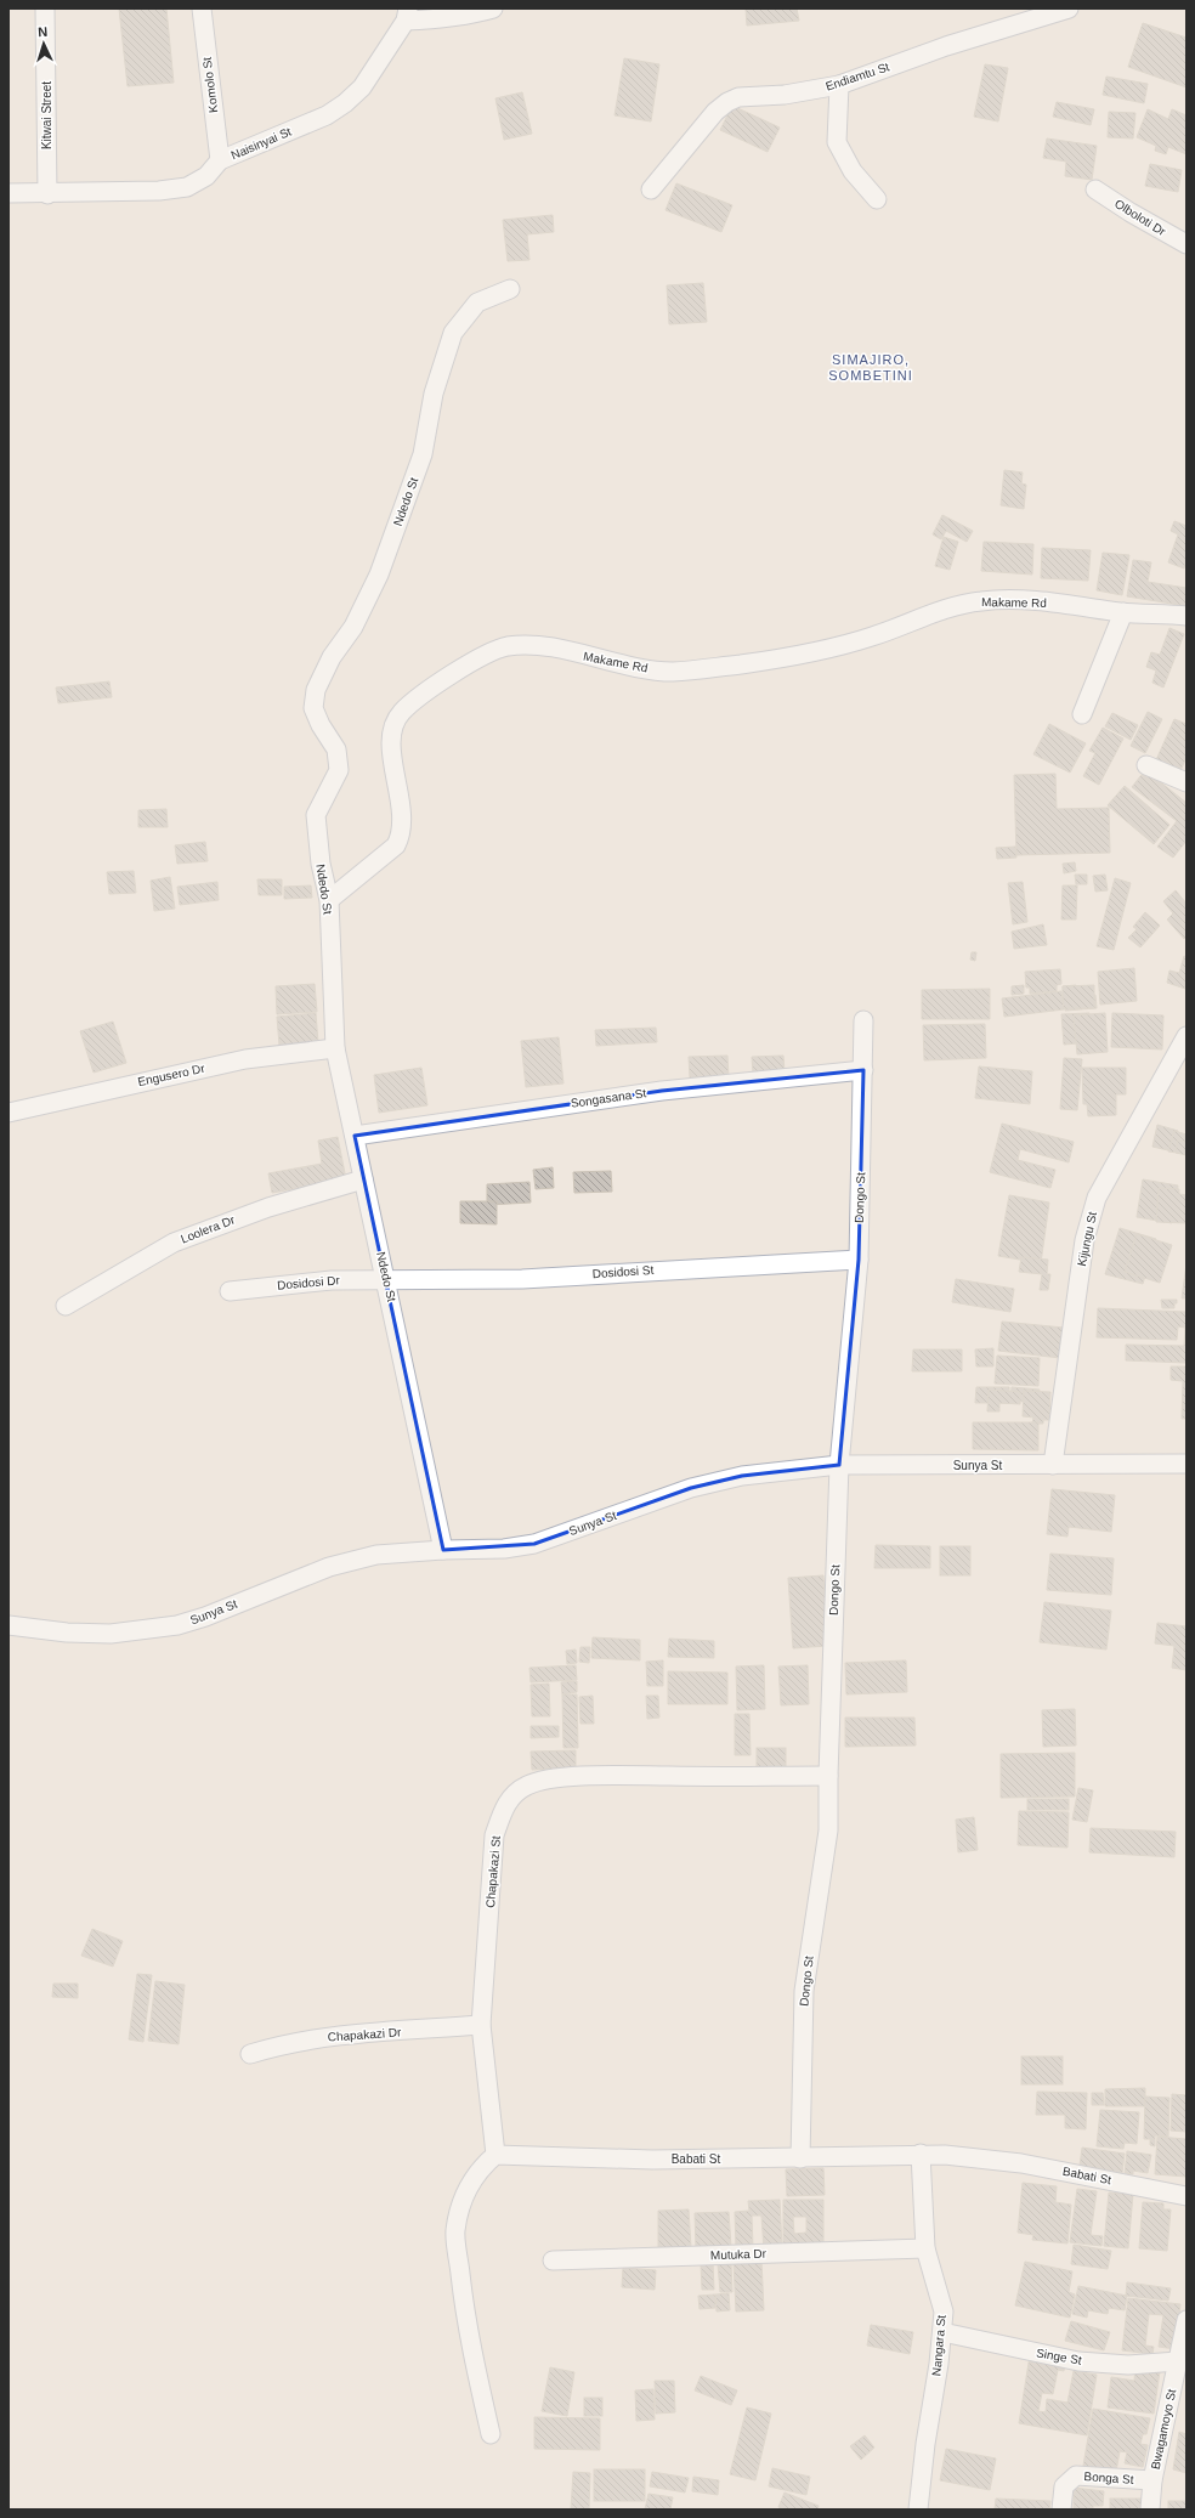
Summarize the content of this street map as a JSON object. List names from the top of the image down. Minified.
{"streets":{"street":["Endiamtu St","Komolo St","Kitwai Street","Naisinyai St","Olboloti Dr","Ndedo St","Makame Rd","Engusero Dr","Songasana St","Dongo St","Loolera Dr","Kijungu St","Dosidosi St","Dosidosi Dr","Sunya St","Chapakazi St","Chapakazi Dr","Babati St","Mutuka Dr","Nangara St","Singe St","Bwagamoyo St","Bonga St"]},"crossings":[["Komolo St","Naisinyai St"],["Kitwai Street","Naisinyai St"],["Ndedo St","Makame Rd"],["Ndedo St","Engusero Dr"],["Ndedo St","Songasana St"],["Ndedo St","Loolera Dr"],["Ndedo St","Dosidosi St"],["Ndedo St","Dosidosi Dr"],["Ndedo St","Sunya St"],["Songasana St","Dongo St"],["Dongo St","Dosidosi St"],["Dongo St","Sunya St"],["Dongo St","Chapakazi St"],["Dongo St","Babati St"],["Kijungu St","Sunya St"],["Dosidosi St","Dosidosi Dr"],["Chapakazi St","Chapakazi Dr"],["Chapakazi St","Babati St"],["Babati St","Nangara St"],["Mutuka Dr","Nangara St"],["Nangara St","Singe St"],["Singe St","Bwagamoyo St"],["Bwagamoyo St","Bonga St"]],"districts":["SIMAJIRO, SOMBETINI"],"north":"top"}
